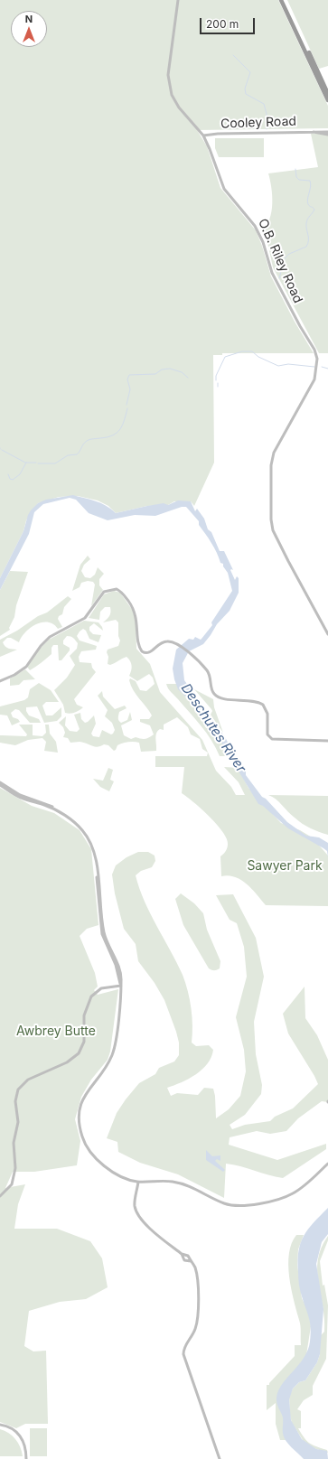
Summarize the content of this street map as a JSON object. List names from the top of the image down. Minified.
{"streets":{"street":["Cooley Road","O.B. Riley Road"]},"crossings":[["Cooley Road","O.B. Riley Road"]],"water":["Deschutes River"],"parks":["Sawyer Park","Awbrey Butte"],"scale_bar":"200 m","north":"top"}
